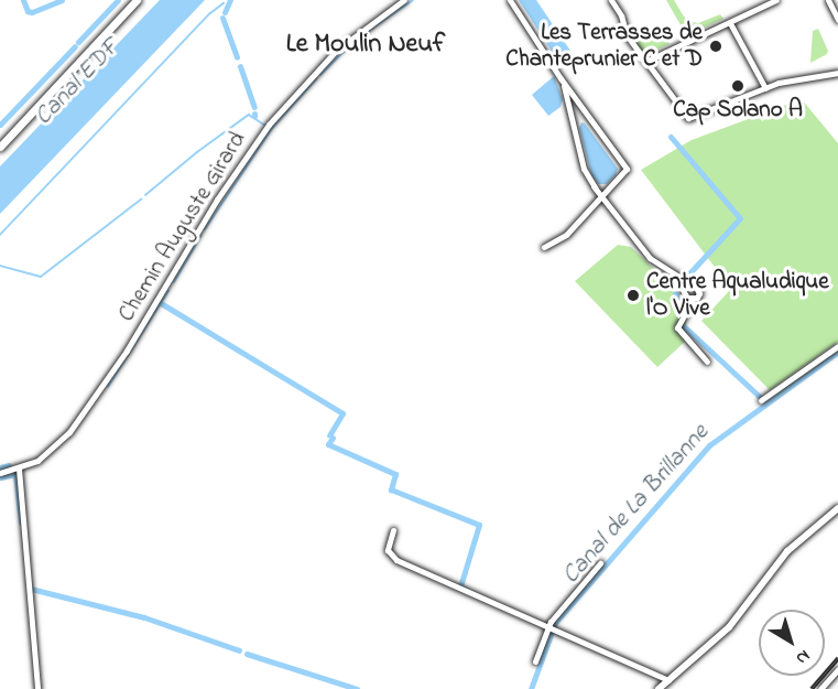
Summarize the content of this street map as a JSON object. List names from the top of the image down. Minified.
{"streets":{"street":["Chemin Auguste Girard"]},"districts":["Le Moulin Neuf"],"water":["Canal EDF","Canal de La Brillanne"],"places":["Les Terrasses de Chanteprunier C et D","Cap Solano A","Centre Aqualudique l'O Vive"],"north":"bottom right"}
